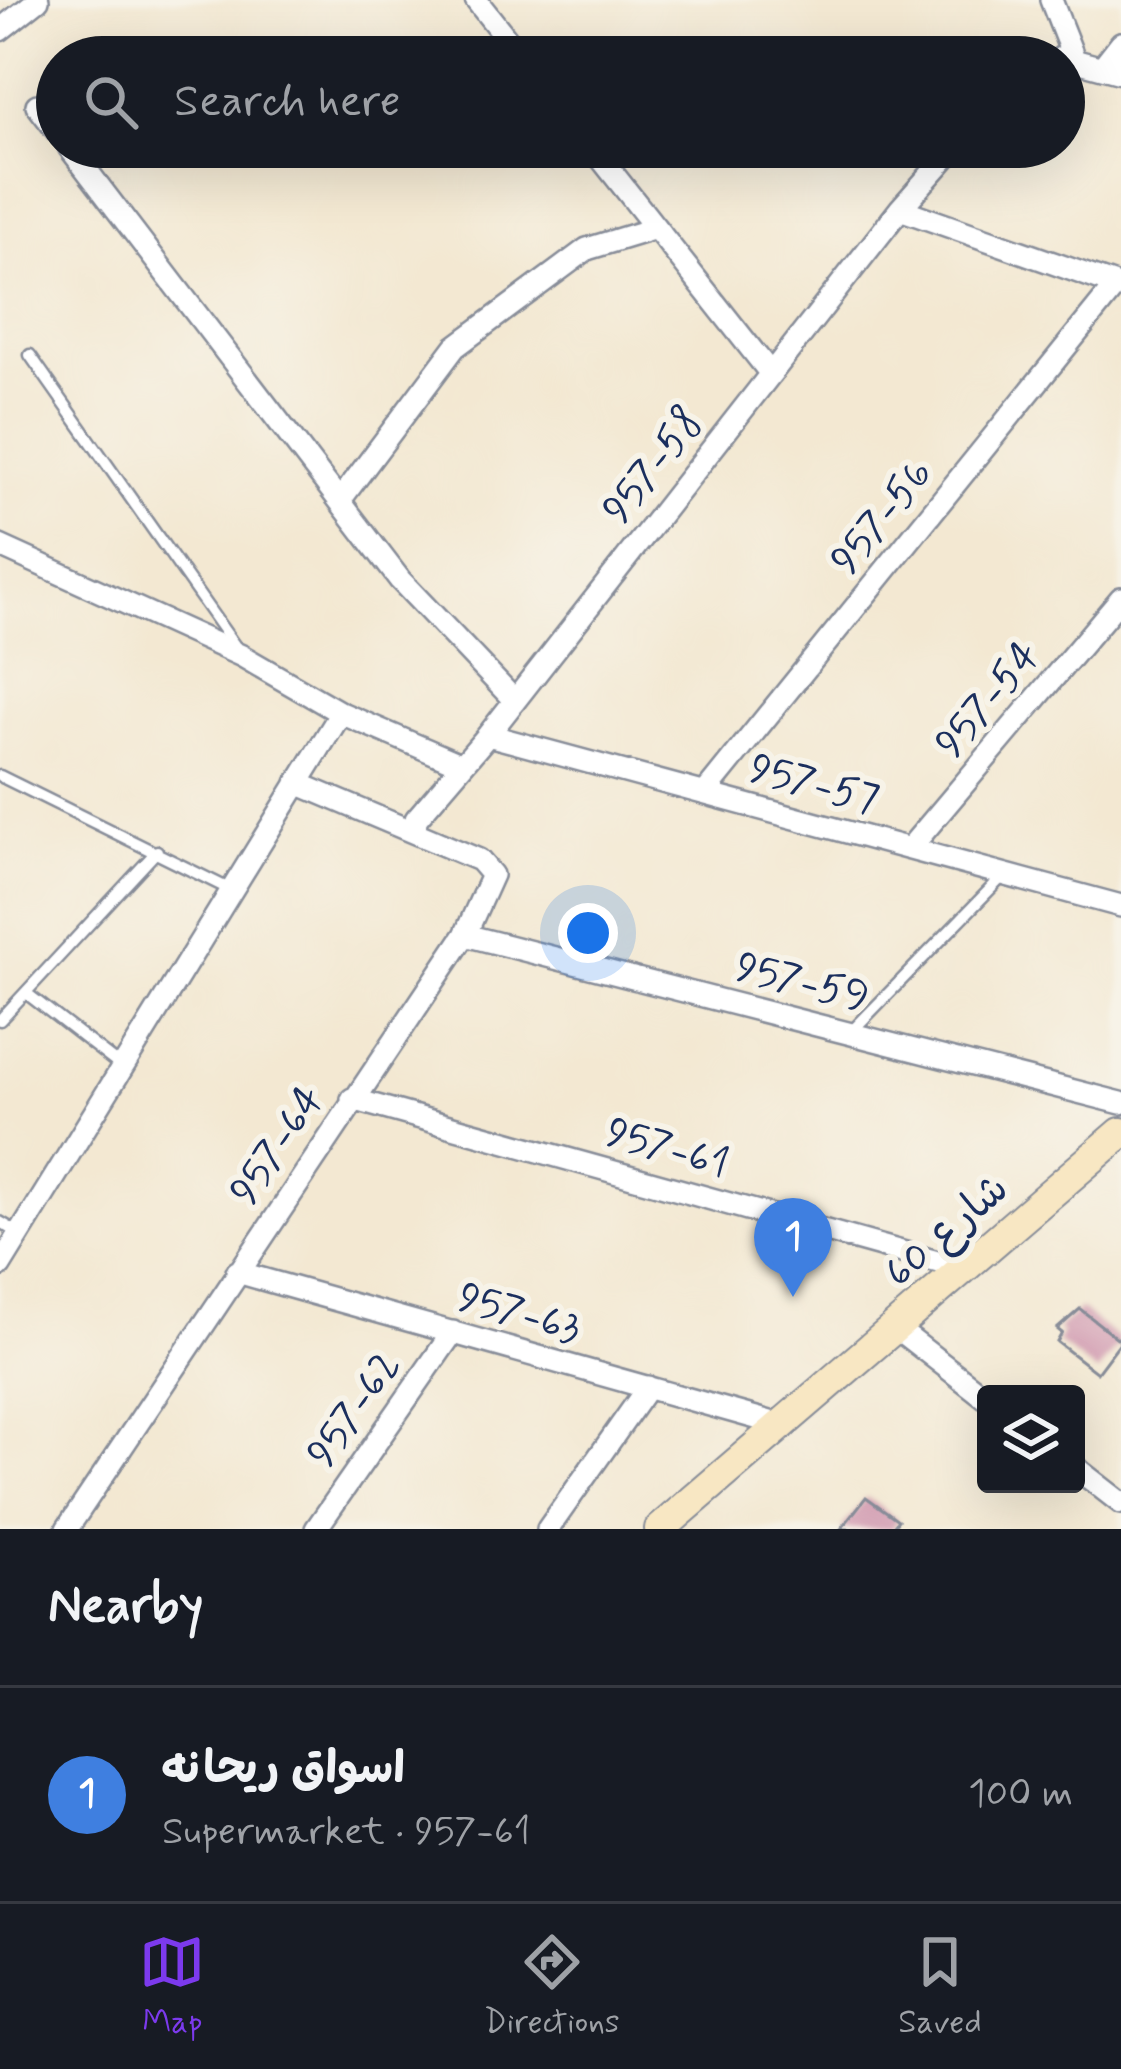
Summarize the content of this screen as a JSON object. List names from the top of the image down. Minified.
{"streets":{"street":["957-58","957-56","957-54","957-57","957-59","957-64","957-61","شارع 60","957-63","957-62"]},"crossings":[["957-58","957-57"],["957-58","957-64"],["957-56","957-57"],["957-54","957-57"],["957-59","957-64"],["957-64","957-61"],["957-64","957-63"],["957-61","شارع 60"],["شارع 60","957-63"],["957-63","957-62"]],"page":{"search":"Search here","pins":"1","heading":"Nearby","list":[{"mark":"1","name":"اسواق ريحانه","note":"Supermarket · 957-61","value":"100 m"}],"nav":["Map","Directions","Saved"]}}
